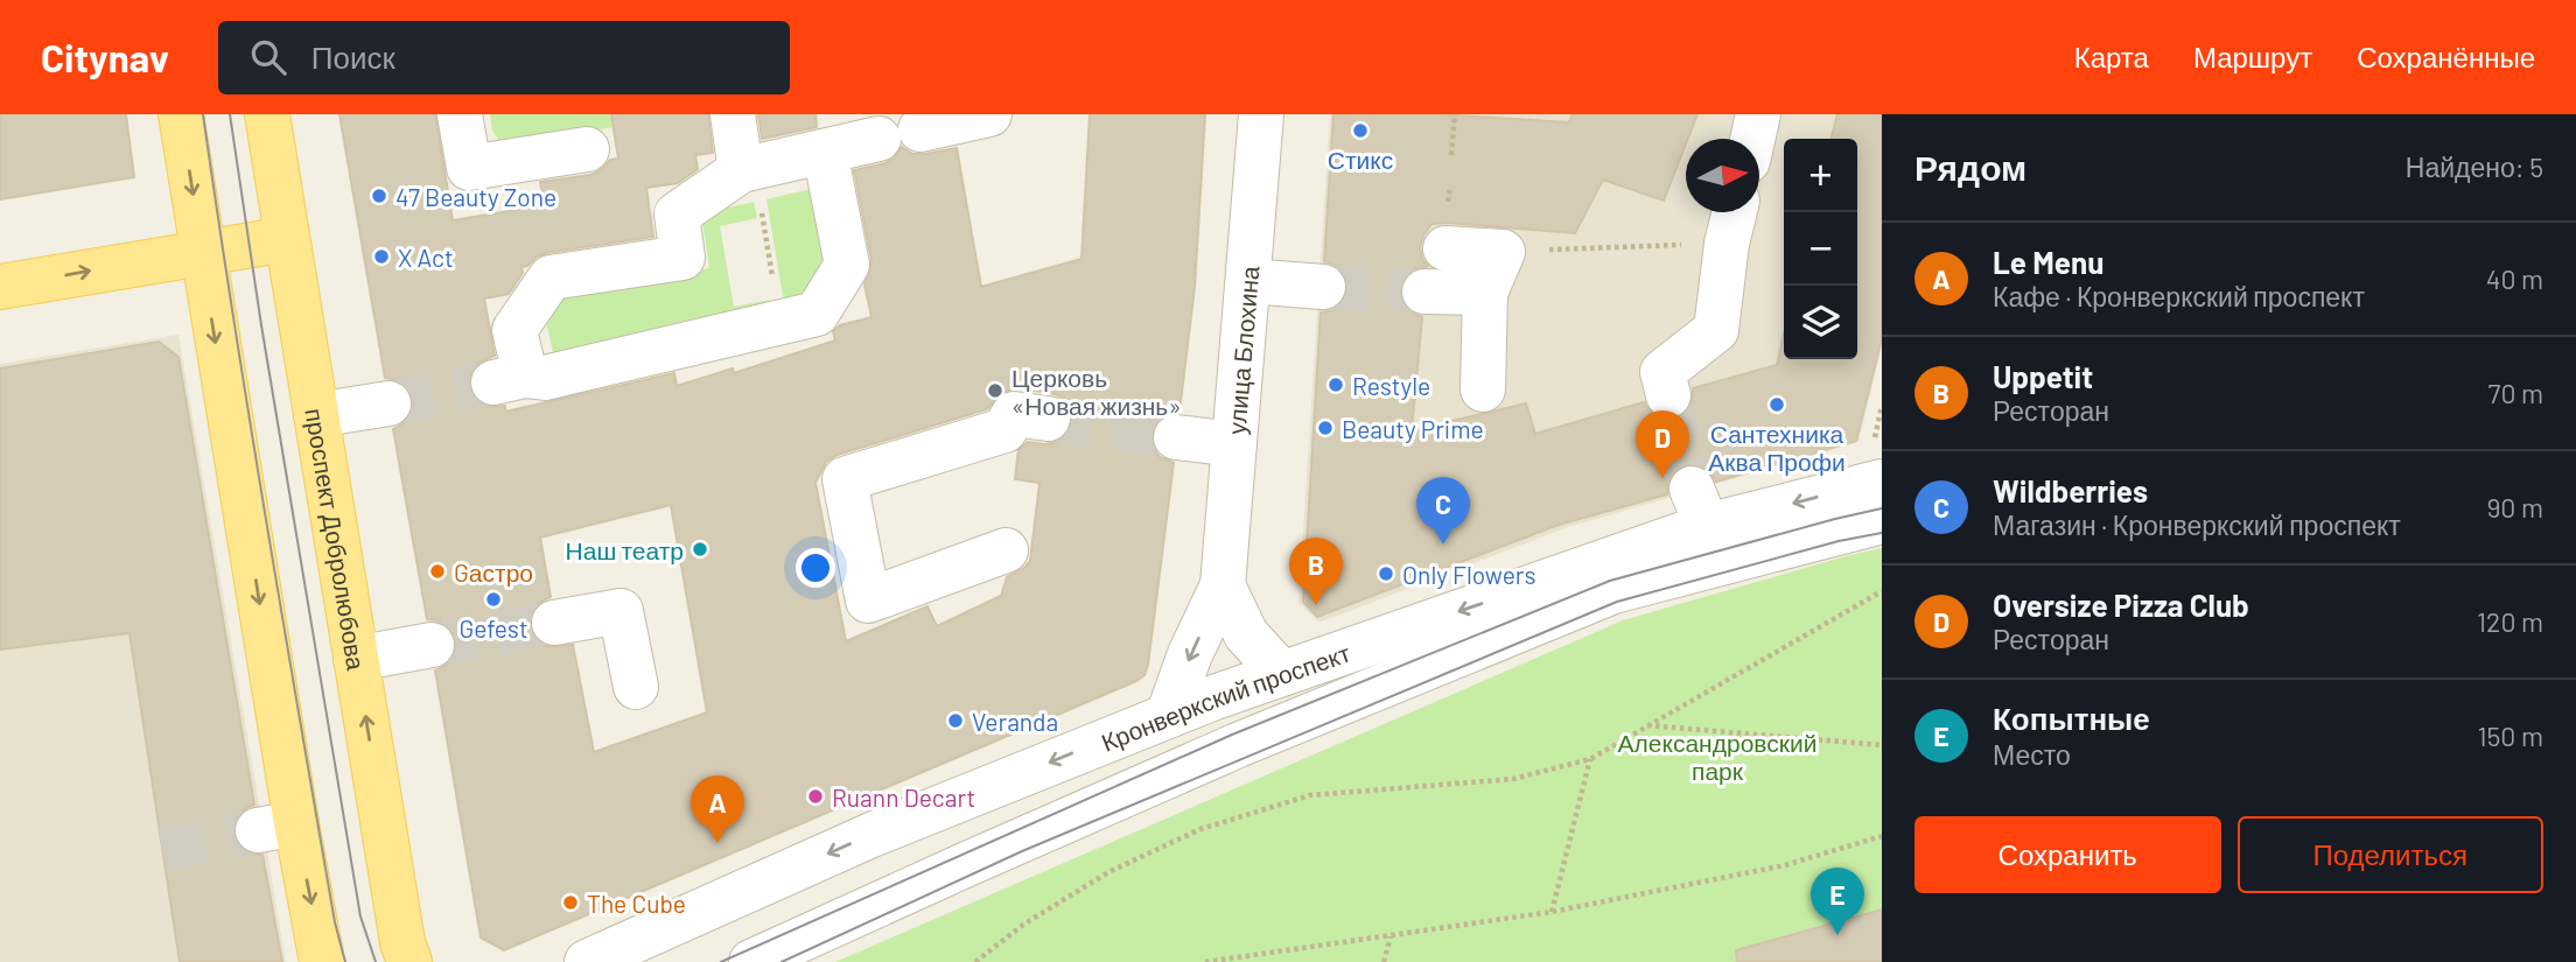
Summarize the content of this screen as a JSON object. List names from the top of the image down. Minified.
{"streets":{"main road":["проспект Добролюбова"],"street":["улица Блохина","Кронверкский проспект"]},"crossings":[["улица Блохина","Кронверкский проспект"]],"parks":["Александровский парк"],"places":["Стикс","47 Beauty Zone","X Act","Restyle","Церковь «Новая жизнь»","Сантехника Аква Профи","Beauty Prime","Наш театр","Gастро","Only Flowers","Gefest","Veranda","Ruann Decart","The Cube"],"north":"right","page":{"header":"Citynav","search":"Поиск","nav":["Карта","Маршрут","Сохранённые"],"heading":["Рядом","Найдено: 5"],"map_buttons":["+","−"],"list":[{"mark":"A","name":"Le Menu","note":"Кафе · Кронверкский проспект","value":"40 m"},{"mark":"B","name":"Uppetit","note":"Ресторан","value":"70 m"},{"mark":"C","name":"Wildberries","note":"Магазин · Кронверкский проспект","value":"90 m"},{"mark":"D","name":"Oversize Pizza Club","note":"Ресторан","value":"120 m"},{"mark":"E","name":"Копытные","note":"Место","value":"150 m"}],"pins":["D","C","B","A","E"],"buttons":["Сохранить","Поделиться"]}}
